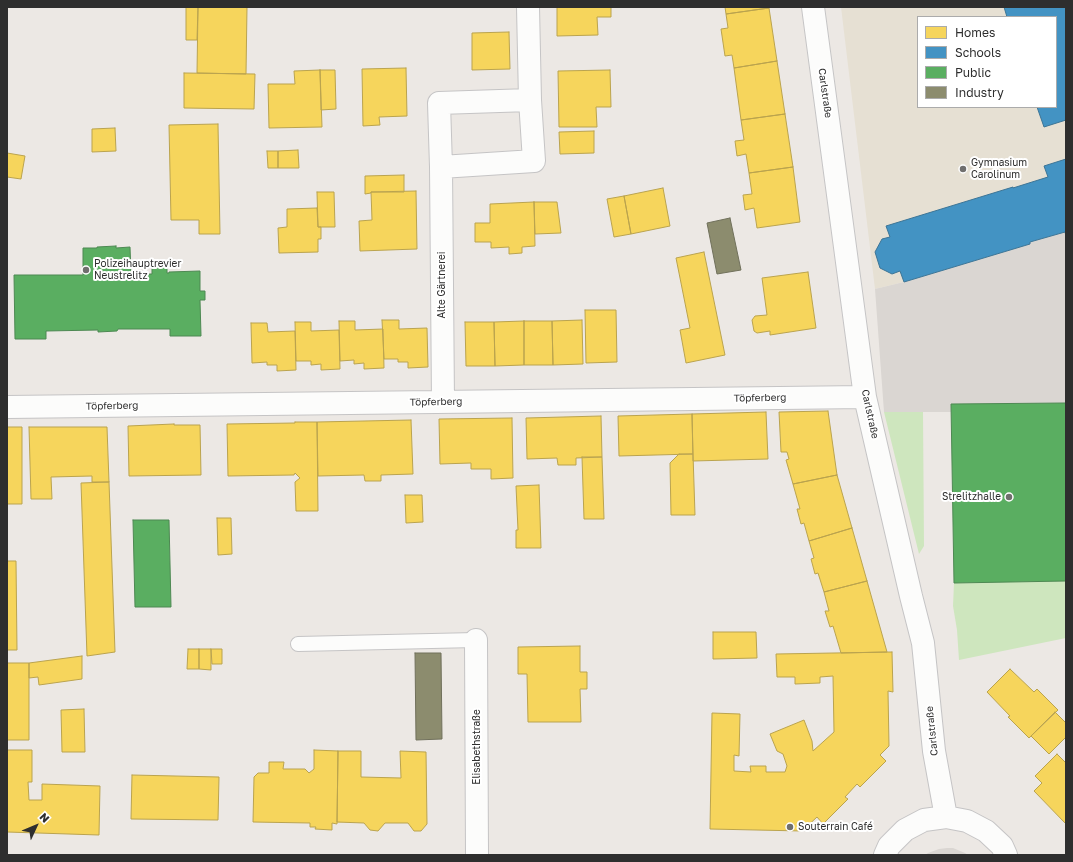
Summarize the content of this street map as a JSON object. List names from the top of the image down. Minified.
{"streets":{"street":["Carlstraße","Alte Gärtnerei","Töpferberg","Elisabethstraße"]},"crossings":[["Carlstraße","Töpferberg"],["Alte Gärtnerei","Töpferberg"]],"places":["Gymnasium Carolinum","Polizeihauptrevier Neustrelitz","Strelitzhalle","Souterrain Café"],"legend":["Homes","Schools","Public","Industry"],"north":"top right"}
